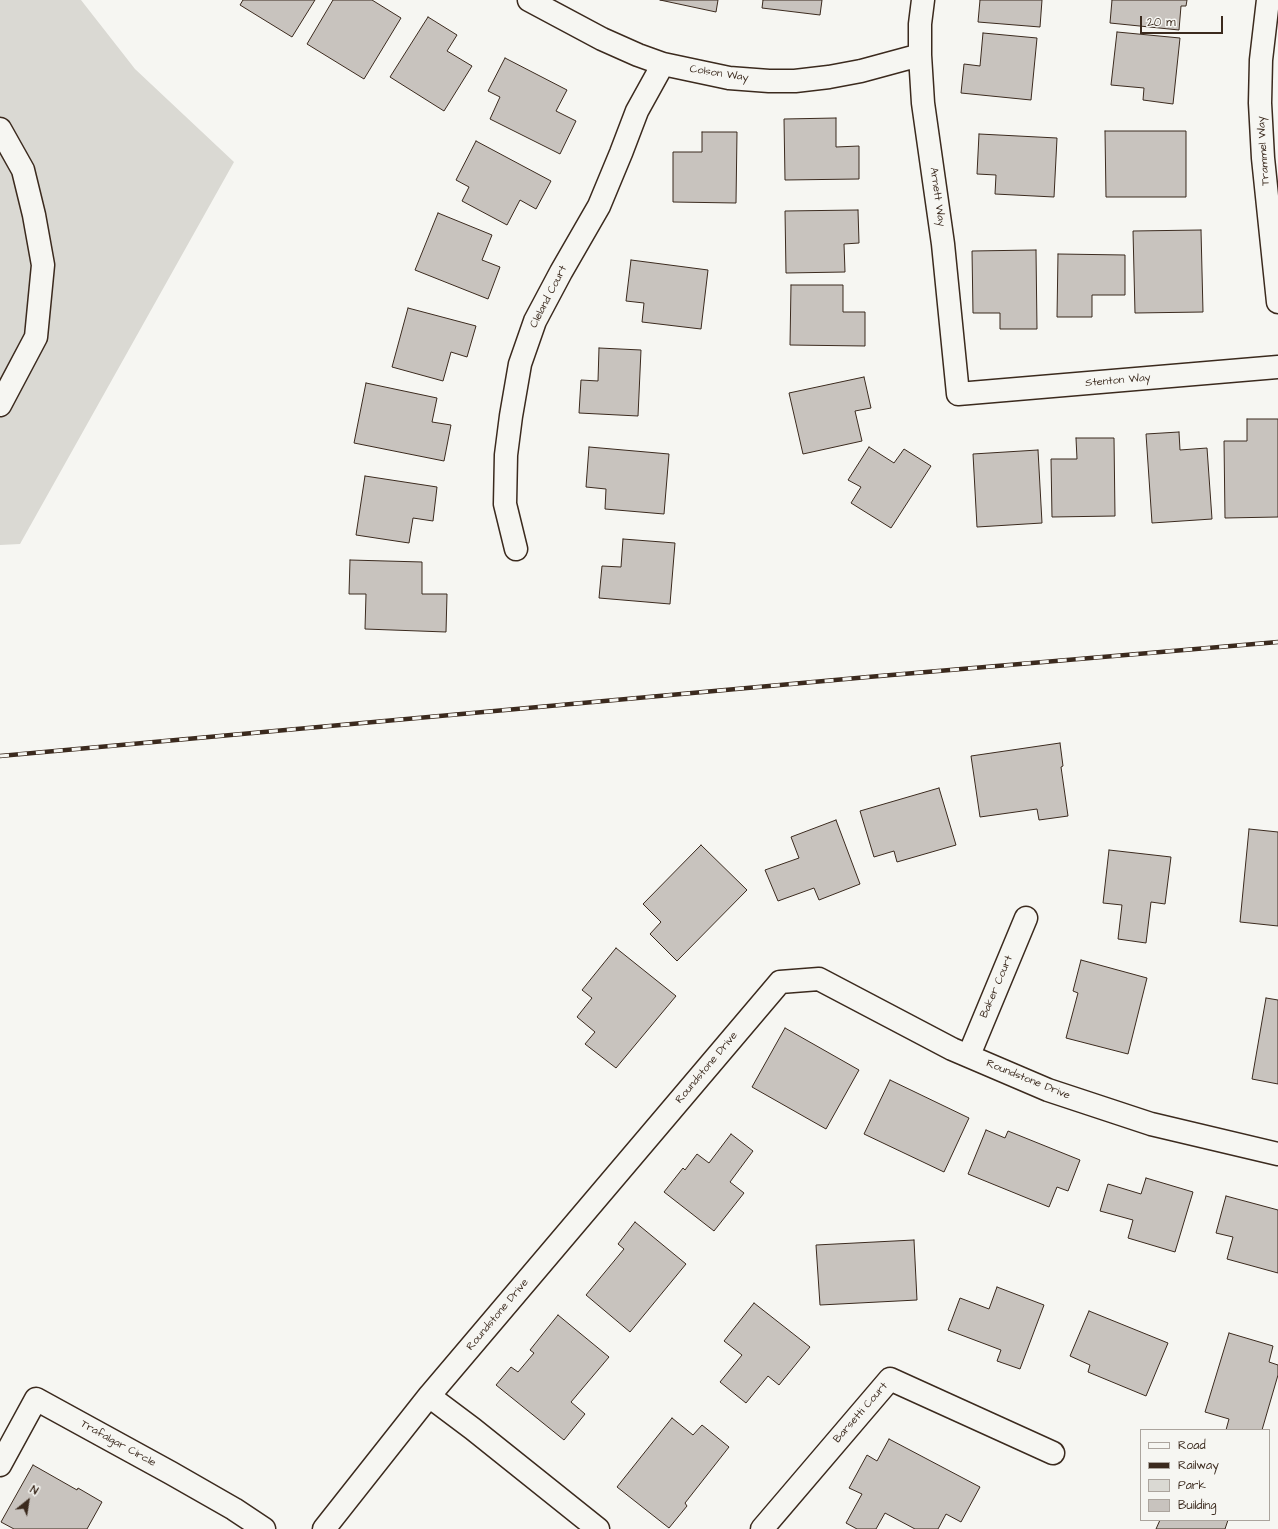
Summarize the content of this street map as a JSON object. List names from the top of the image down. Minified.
{"streets":{"street":["Colson Way","Trammel Way","Arnett Way","Cleland Court","Stenton Way","Baker Court","Roundstone Drive","Barsetti Court","Trafalgar Circle"]},"crossings":[["Colson Way","Arnett Way"],["Colson Way","Cleland Court"],["Arnett Way","Stenton Way"],["Baker Court","Roundstone Drive"]],"legend":["Road","Railway","Park","Building"],"scale_bar":"20 m","north":"top right"}
